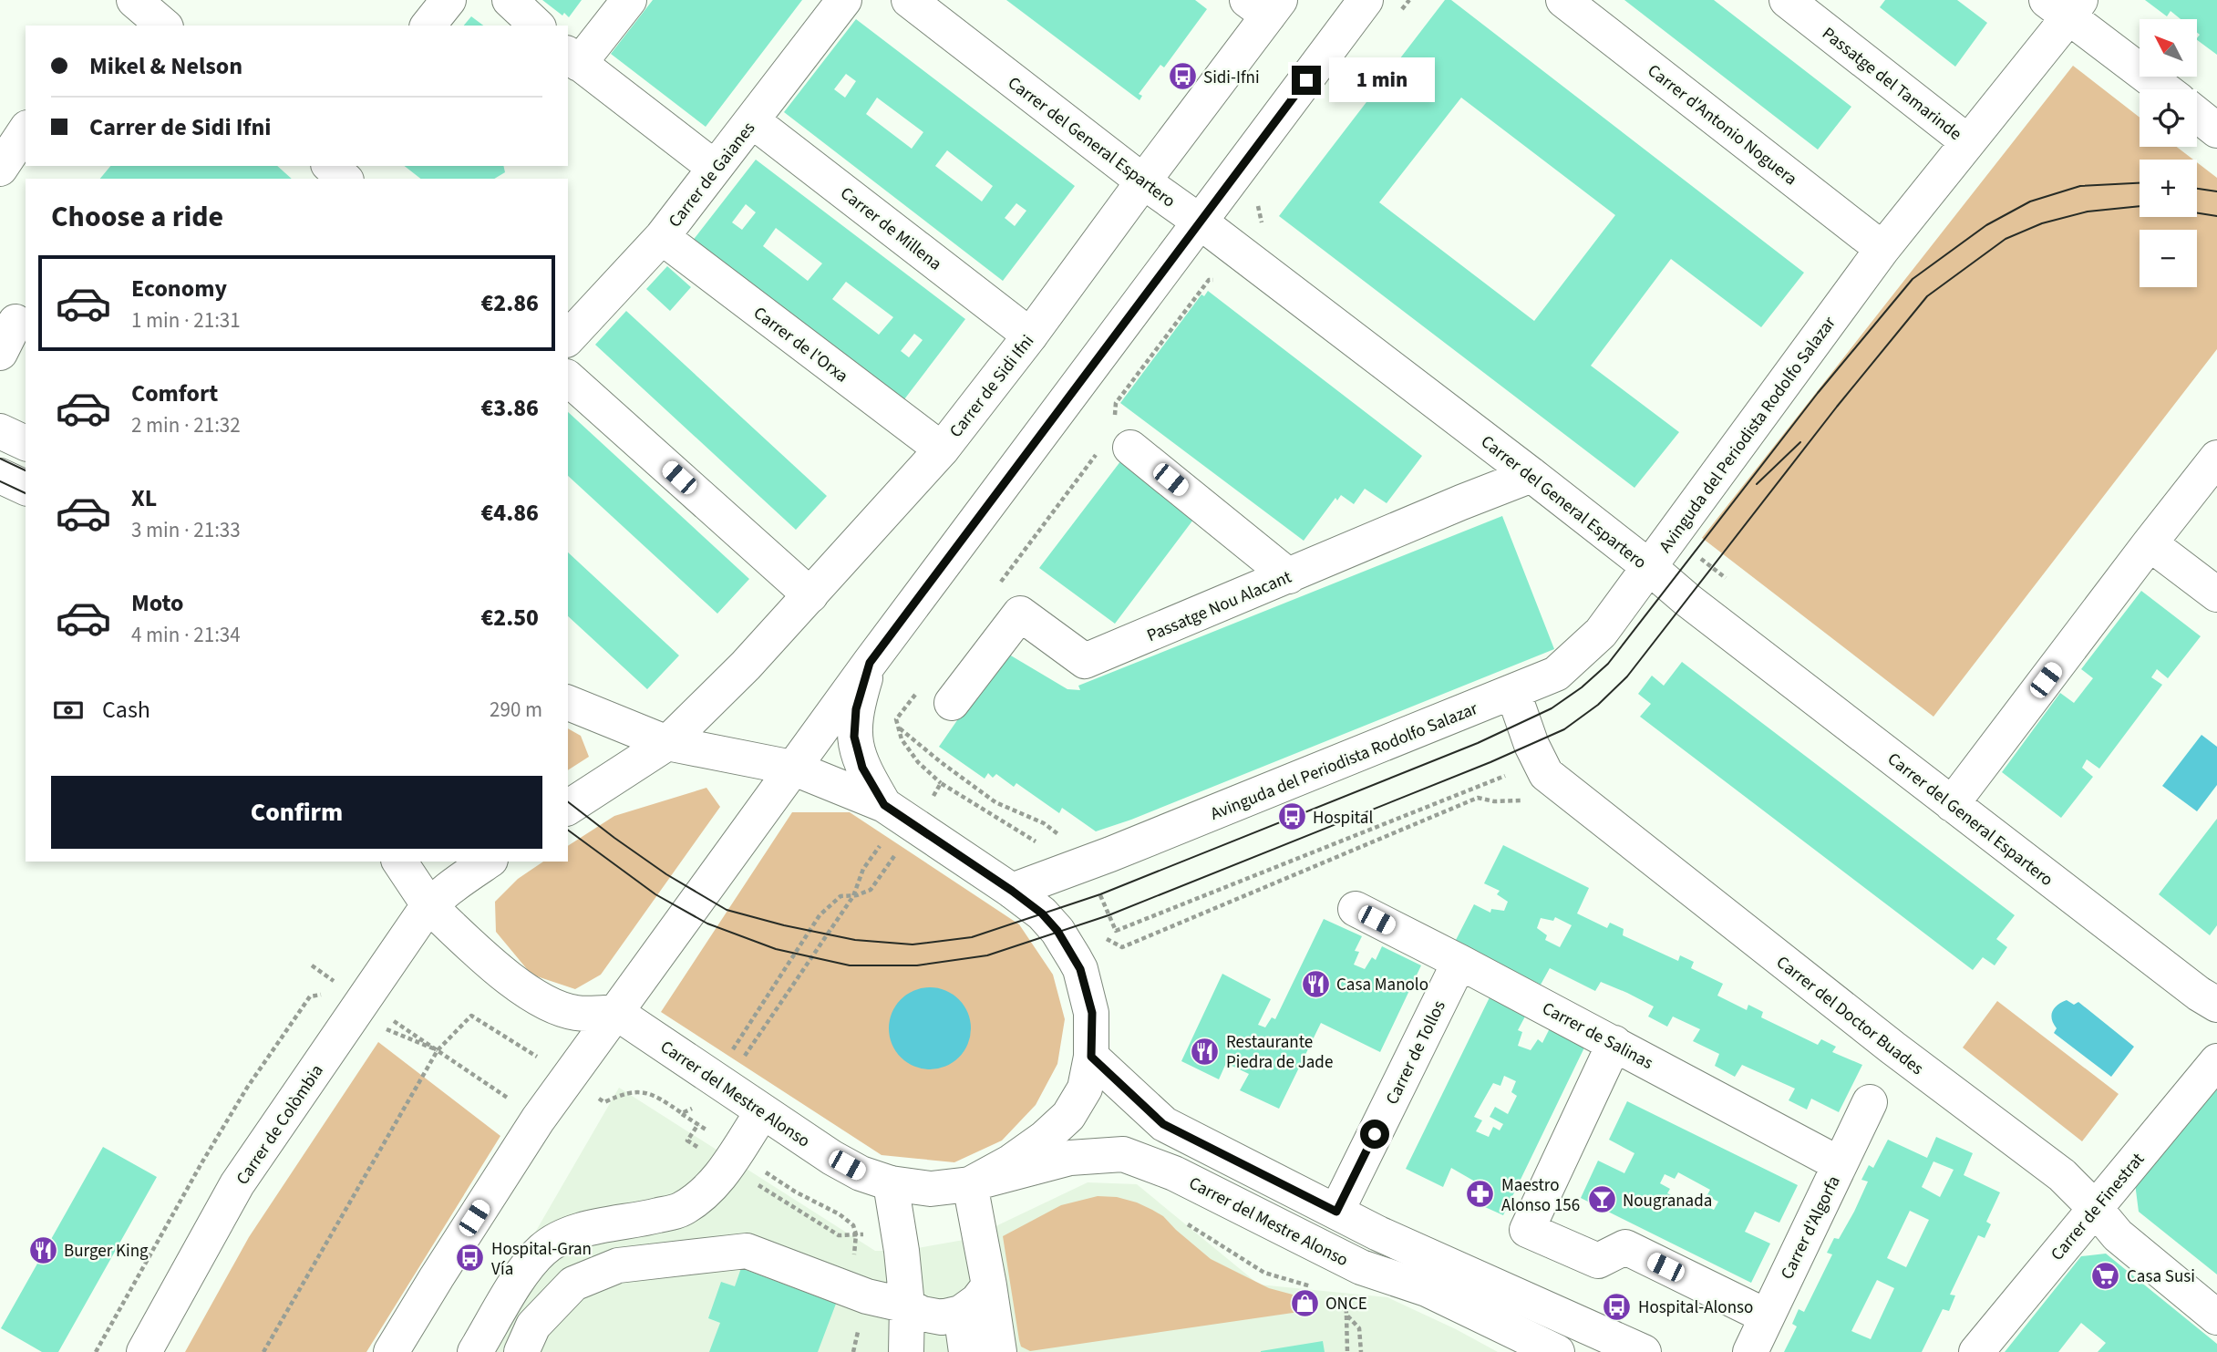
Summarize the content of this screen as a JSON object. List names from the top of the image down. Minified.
{"streets":{"street":["Passatge del Tamarinde","Carrer d'Antonio Noguera","Carrer del General Espartero","Carrer de Gaianes","Carrer de Millena","Carrer de l'Orxa","Carrer de Sidi Ifni","Avinguda del Periodista Rodolfo Salazar","Passatge Nou Alacant","Carrer del Doctor Buades","Carrer de Salinas","Carrer de Tollos","Carrer del Mestre Alonso","Carrer de Colòmbia","Carrer de Finestrat","Carrer d'Algorfa"]},"crossings":[["Passatge del Tamarinde","Avinguda del Periodista Rodolfo Salazar"],["Carrer d'Antonio Noguera","Avinguda del Periodista Rodolfo Salazar"],["Carrer del General Espartero","Carrer de Sidi Ifni"],["Carrer del General Espartero","Avinguda del Periodista Rodolfo Salazar"],["Carrer del General Espartero","Passatge Nou Alacant"],["Carrer de Gaianes","Carrer de Millena"],["Carrer de Gaianes","Carrer de l'Orxa"],["Carrer de Millena","Carrer de Sidi Ifni"],["Carrer de l'Orxa","Carrer de Sidi Ifni"],["Carrer de Sidi Ifni","Carrer del Mestre Alonso"],["Avinguda del Periodista Rodolfo Salazar","Carrer del Doctor Buades"],["Avinguda del Periodista Rodolfo Salazar","Carrer del Mestre Alonso"],["Carrer del Doctor Buades","Carrer de Finestrat"],["Carrer de Salinas","Carrer de Tollos"],["Carrer de Salinas","Carrer d'Algorfa"]],"places":{"bus stop":["Sidi-Ifni","Hospital","Hospital-Gran Vía","Hospital-Alonso"],"restaurant":["Casa Manolo","Restaurante Piedra de Jade","Burger King"],"pharmacy":["Maestro Alonso 156"],"bar":["Nougranada"],"supermarket":["Casa Susi"],"shop":["ONCE"]},"north":"top left","page":{"map_buttons":["+","−"],"banner":["Mikel & Nelson","Carrer de Sidi Ifni"],"bubble":"1 min","heading":"Choose a ride","list":[{"name":"Economy","note":"1 min · 21:31","value":"€2.86"},{"name":"Comfort","note":"2 min · 21:32","value":"€3.86"},{"name":"XL","note":"3 min · 21:33","value":"€4.86"},{"name":"Moto","note":"4 min · 21:34","value":"€2.50"}],"pay":["Cash","290 m"],"buttons":"Confirm"}}
